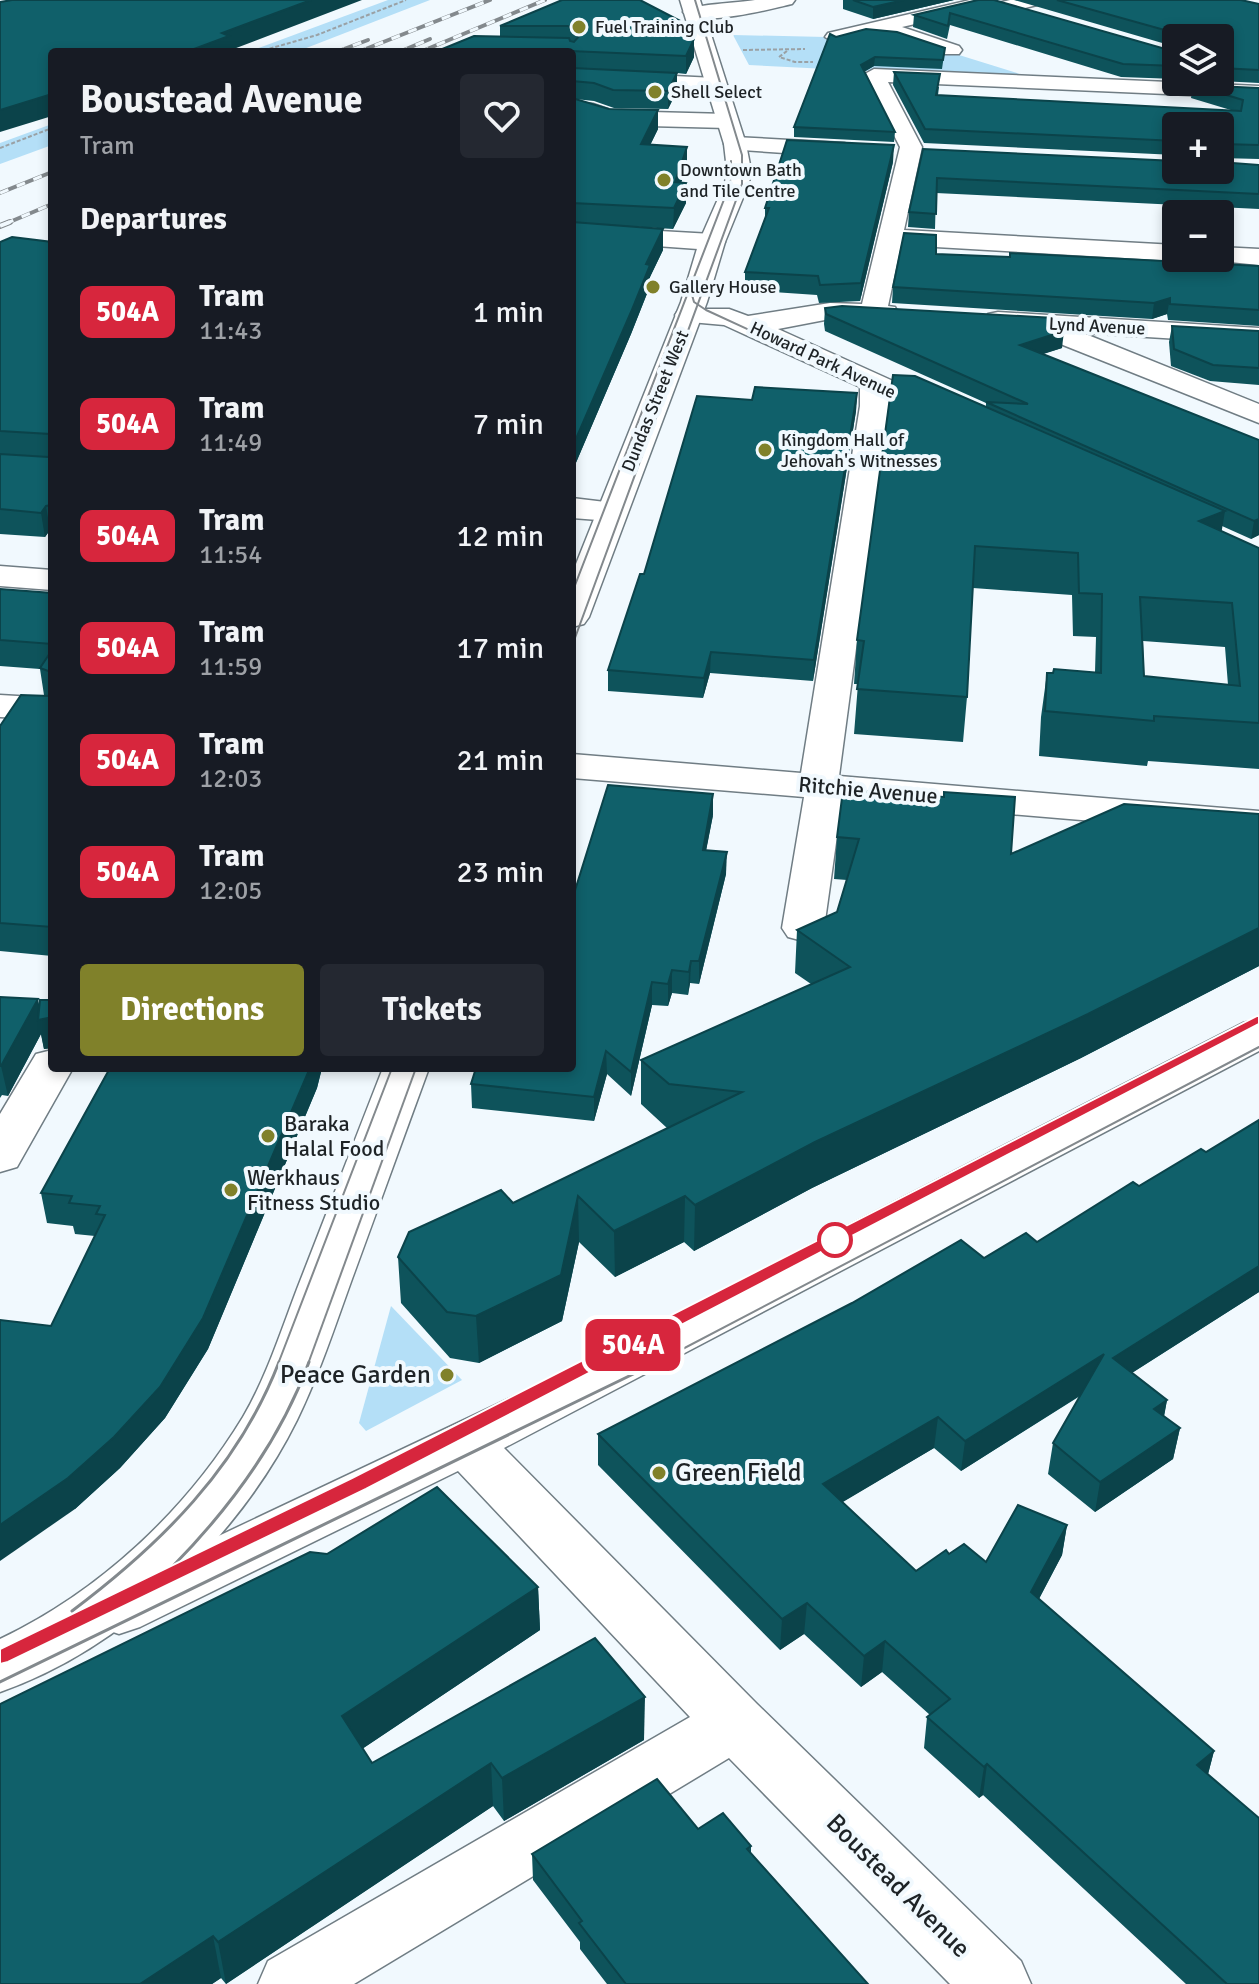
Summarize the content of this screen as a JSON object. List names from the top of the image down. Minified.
{"streets":{"street":["Lynd Avenue","Howard Park Avenue","Dundas Street West","Ritchie Avenue","Boustead Avenue"]},"crossings":[["Howard Park Avenue","Dundas Street West"]],"places":["Fuel Training Club","Shell Select","Downtown Bath and Tile Centre","Gallery House","Kingdom Hall of Jehovah's Witnesses","Baraka Halal Food","Werkhaus Fitness Studio","Peace Garden","Green Field"],"lines":["tram line 504A"],"page":{"on_map":"504A","map_buttons":["+","−"],"heading":[["Boustead Avenue","Tram"],"Departures"],"list":[{"mark":"504A","name":"Tram","note":"11:43","value":"1 min"},{"mark":"504A","name":"Tram","note":"11:49","value":"7 min"},{"mark":"504A","name":"Tram","note":"11:54","value":"12 min"},{"mark":"504A","name":"Tram","note":"11:59","value":"17 min"},{"mark":"504A","name":"Tram","note":"12:03","value":"21 min"},{"mark":"504A","name":"Tram","note":"12:05","value":"23 min"}],"buttons":["Directions","Tickets"]}}
